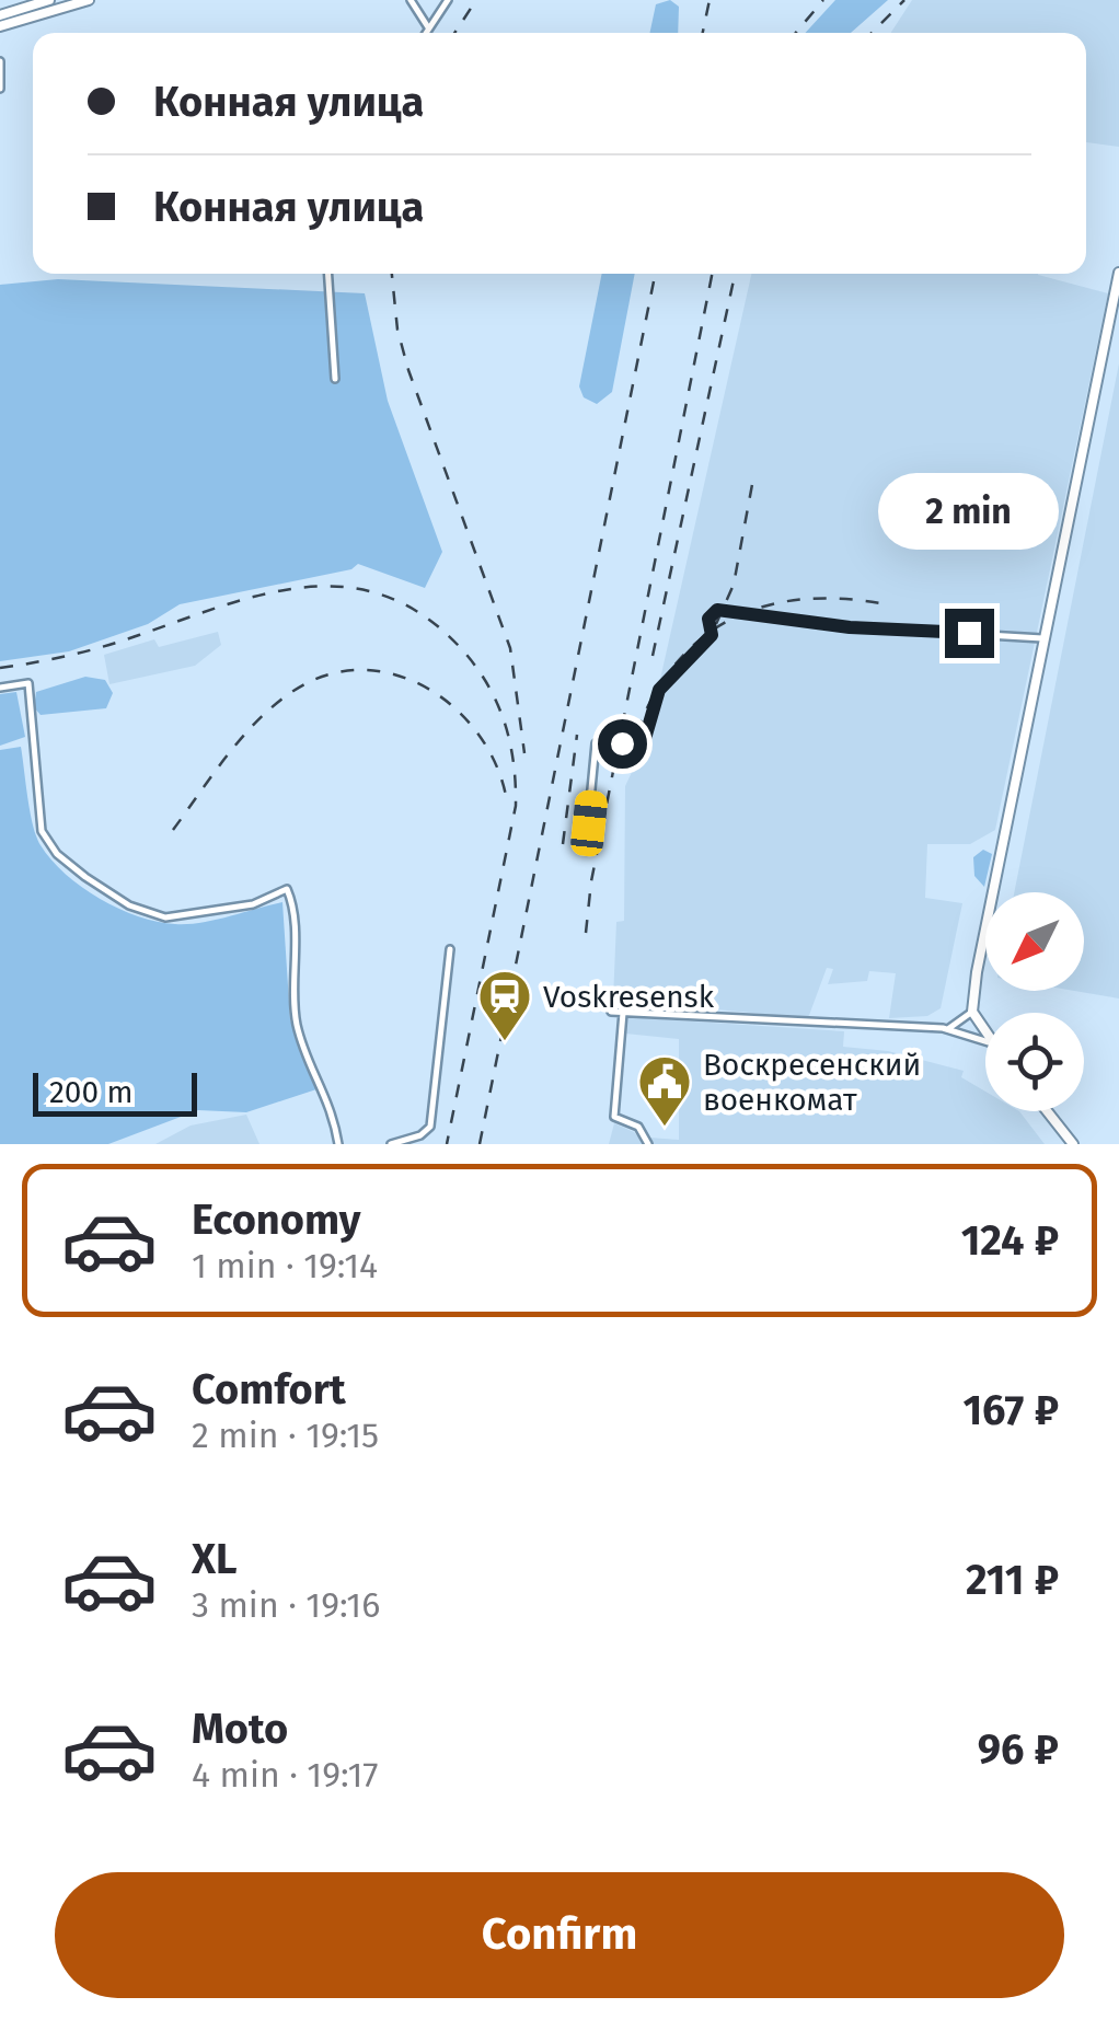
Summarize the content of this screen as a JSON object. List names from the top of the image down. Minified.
{"places":{"station":["Voskresensk"],"public building":["Воскресенский военкомат"]},"scale_bar":"200 m","north":"bottom left","page":{"banner":["Конная улица","Конная улица"],"bubble":"2 min","scale":"200 m","list":[{"name":"Economy","note":"1 min · 19:14","value":"124 ₽"},{"name":"Comfort","note":"2 min · 19:15","value":"167 ₽"},{"name":"XL","note":"3 min · 19:16","value":"211 ₽"},{"name":"Moto","note":"4 min · 19:17","value":"96 ₽"}],"buttons":"Confirm"}}
